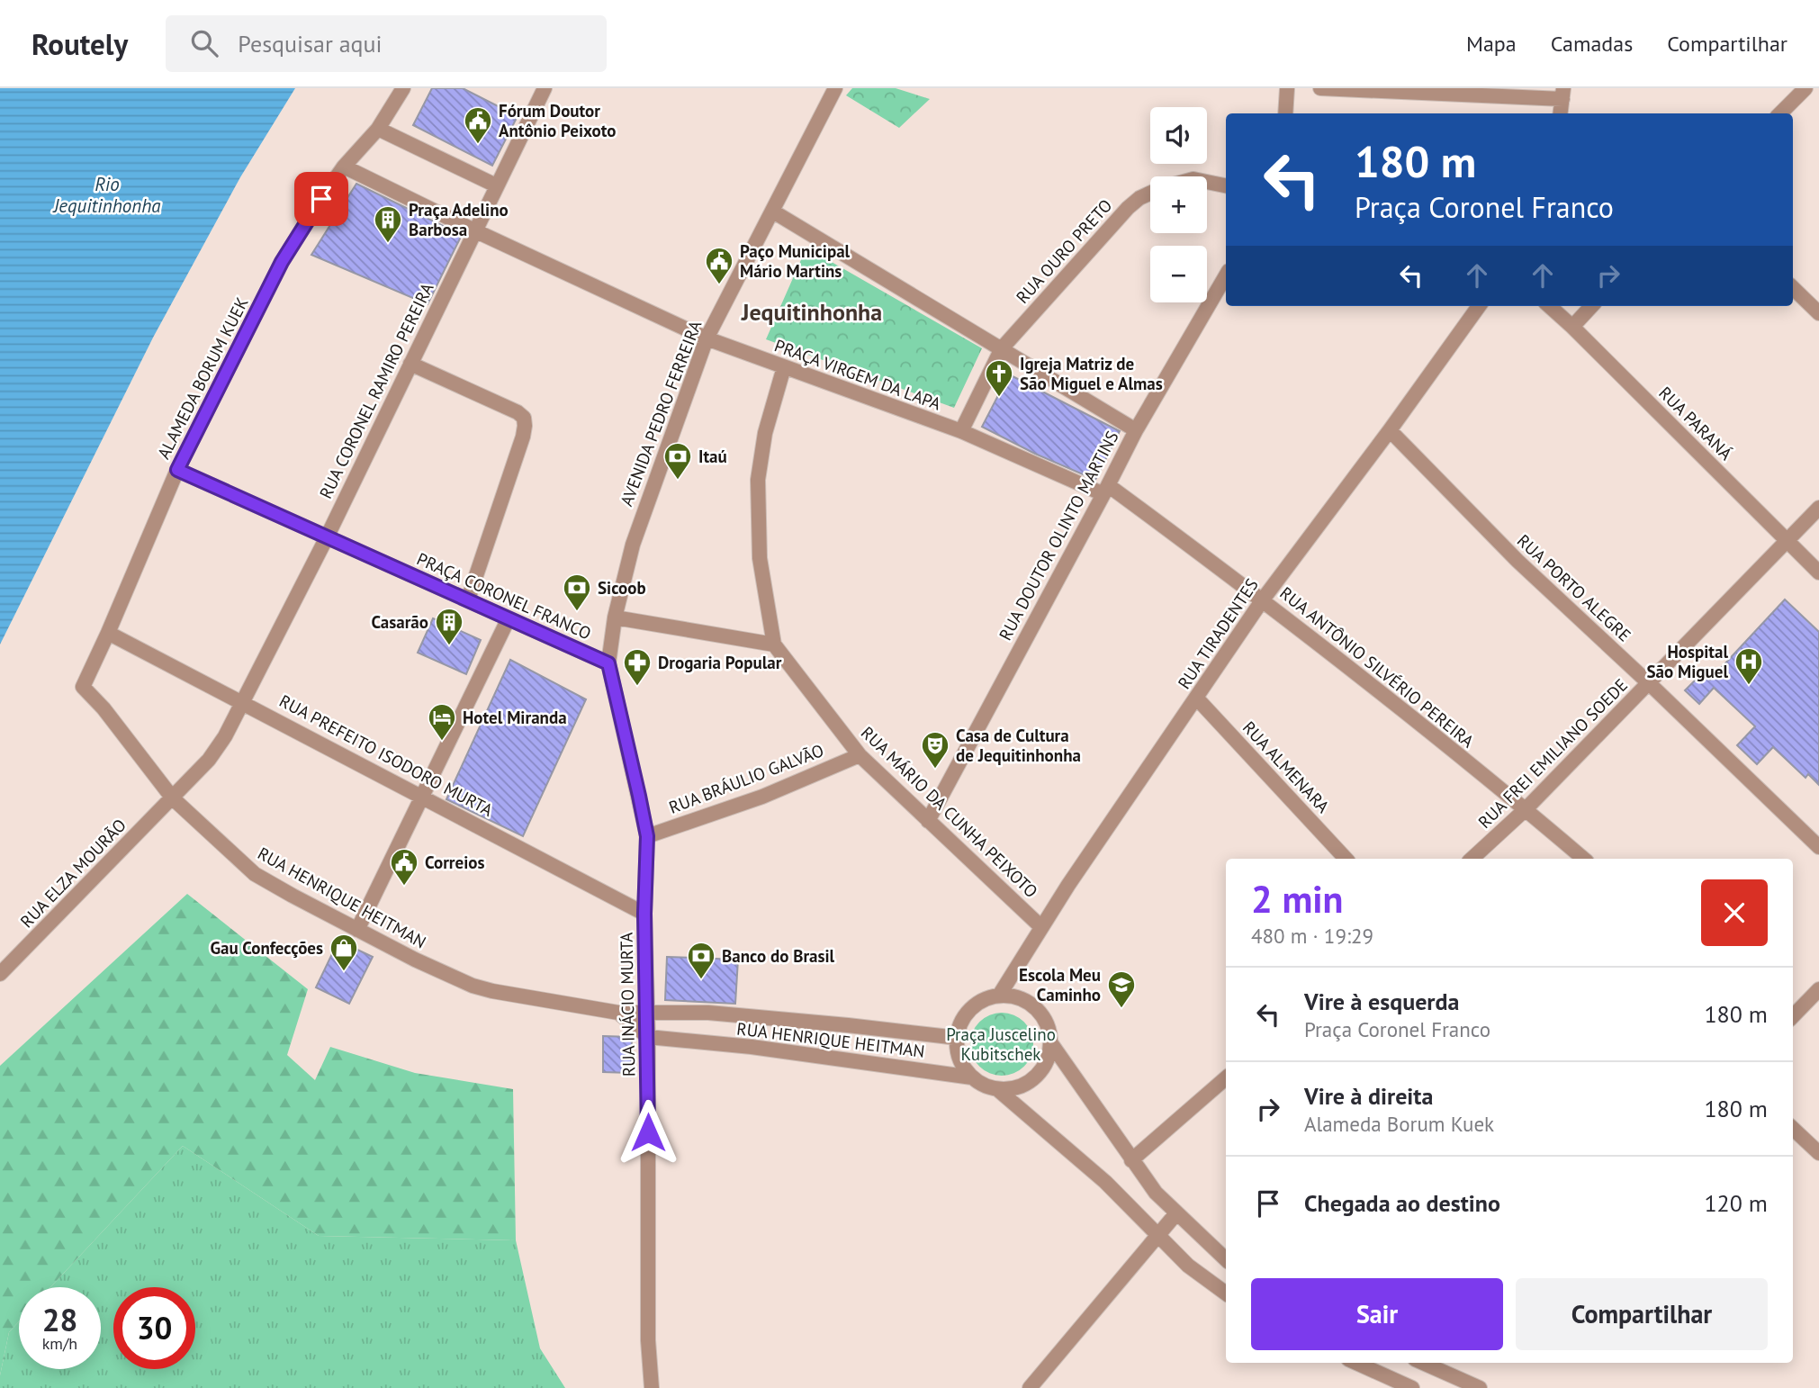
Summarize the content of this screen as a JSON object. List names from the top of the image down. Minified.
{"streets":{"street":["RUA OURO PRETO","PRAÇA VIRGEM DA LAPA","ALAMEDA BORUM KUEK","RUA CORONEL RAMIRO PEREIRA","AVENIDA PEDRO FERREIRA","RUA PARANÁ","RUA DOUTOR OLINTO MARTINS","RUA PORTO ALEGRE","PRAÇA CORONEL FRANCO","RUA TIRADENTES","RUA ANTÔNIO SILVÉRIO PEREIRA","RUA FREI EMILIANO SOEDE","RUA PREFEITO ISODORO MURTA","RUA ALMENARA","RUA BRÁULIO GALVÃO","RUA MÁRIO DA CUNHA PEIXOTO","RUA ELZA MOURÃO","RUA HENRIQUE HEITMAN","RUA INÁCIO MURTA"]},"crossings":[["PRAÇA VIRGEM DA LAPA","AVENIDA PEDRO FERREIRA"],["PRAÇA VIRGEM DA LAPA","RUA DOUTOR OLINTO MARTINS"],["PRAÇA VIRGEM DA LAPA","RUA ANTÔNIO SILVÉRIO PEREIRA"],["PRAÇA VIRGEM DA LAPA","RUA MÁRIO DA CUNHA PEIXOTO"],["ALAMEDA BORUM KUEK","PRAÇA CORONEL FRANCO"],["ALAMEDA BORUM KUEK","RUA PREFEITO ISODORO MURTA"],["ALAMEDA BORUM KUEK","RUA HENRIQUE HEITMAN"],["RUA CORONEL RAMIRO PEREIRA","PRAÇA CORONEL FRANCO"],["RUA CORONEL RAMIRO PEREIRA","RUA PREFEITO ISODORO MURTA"],["RUA CORONEL RAMIRO PEREIRA","RUA ELZA MOURÃO"],["RUA CORONEL RAMIRO PEREIRA","RUA HENRIQUE HEITMAN"],["AVENIDA PEDRO FERREIRA","PRAÇA CORONEL FRANCO"],["AVENIDA PEDRO FERREIRA","RUA INÁCIO MURTA"],["RUA PARANÁ","RUA FREI EMILIANO SOEDE"],["RUA DOUTOR OLINTO MARTINS","RUA ANTÔNIO SILVÉRIO PEREIRA"],["RUA DOUTOR OLINTO MARTINS","RUA MÁRIO DA CUNHA PEIXOTO"],["RUA PORTO ALEGRE","RUA TIRADENTES"],["RUA PORTO ALEGRE","RUA FREI EMILIANO SOEDE"],["PRAÇA CORONEL FRANCO","RUA INÁCIO MURTA"],["RUA TIRADENTES","RUA ANTÔNIO SILVÉRIO PEREIRA"],["RUA TIRADENTES","RUA ALMENARA"],["RUA TIRADENTES","RUA MÁRIO DA CUNHA PEIXOTO"],["RUA TIRADENTES","RUA HENRIQUE HEITMAN"],["RUA ANTÔNIO SILVÉRIO PEREIRA","RUA FREI EMILIANO SOEDE"],["RUA PREFEITO ISODORO MURTA","RUA INÁCIO MURTA"],["RUA BRÁULIO GALVÃO","RUA MÁRIO DA CUNHA PEIXOTO"],["RUA BRÁULIO GALVÃO","RUA INÁCIO MURTA"],["RUA ELZA MOURÃO","RUA HENRIQUE HEITMAN"],["RUA HENRIQUE HEITMAN","RUA INÁCIO MURTA"]],"districts":["Jequitinhonha"],"water":["Rio Jequitinhonha"],"parks":["Praça Juscelino Kubitschek"],"places":{"public building":["Fórum Doutor Antônio Peixoto","Paço Municipal Mário Martins","Correios"],"building":["Praça Adelino Barbosa","Casarão"],"church":["Igreja Matriz de São Miguel e Almas"],"bank":["Itaú","Sicoob","Banco do Brasil"],"hospital":["Hospital São Miguel"],"pharmacy":["Drogaria Popular"],"hotel":["Hotel Miranda"],"theatre":["Casa de Cultura de Jequitinhonha"],"shop":["Gau Confecções"],"school or university":["Escola Meu Caminho"]},"page":{"header":"Routely","search":"Pesquisar aqui","nav":["Mapa","Camadas","Compartilhar"],"map_buttons":["+","−"],"turn":["180 m","Praça Coronel Franco"],"heading":["2 min","480 m · 19:29"],"list":[{"name":"Vire à esquerda","note":"Praça Coronel Franco","value":"180 m"},{"name":"Vire à direita","note":"Alameda Borum Kuek","value":"180 m"},{"name":"Chegada ao destino","value":"120 m"}],"buttons":["Sair","Compartilhar"],"speed":"28 km/h","limit":"30"}}
